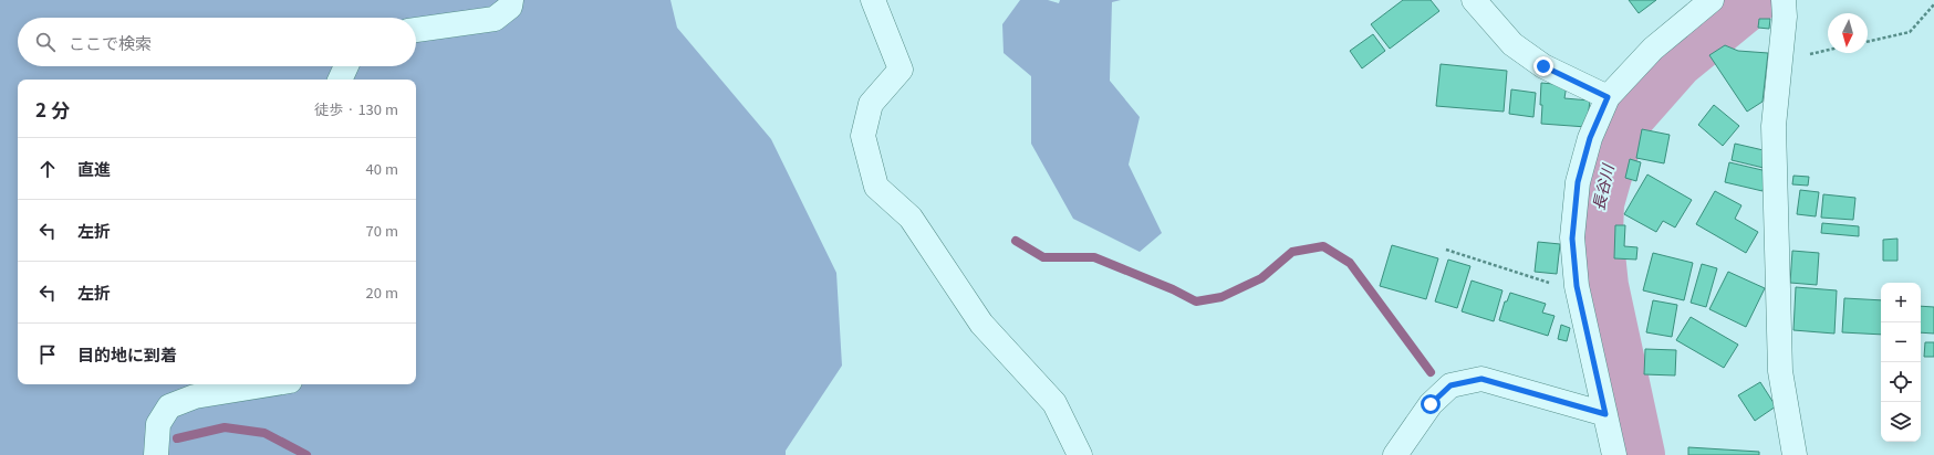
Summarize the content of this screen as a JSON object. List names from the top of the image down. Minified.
{"water":["長谷川"],"north":"bottom","page":{"search":"ここで検索","heading":["2 分","徒歩 · 130 m"],"list":[["直進","40 m"],["左折","70 m"],["左折","20 m"],"目的地に到着"],"map_buttons":["+","−"]}}
